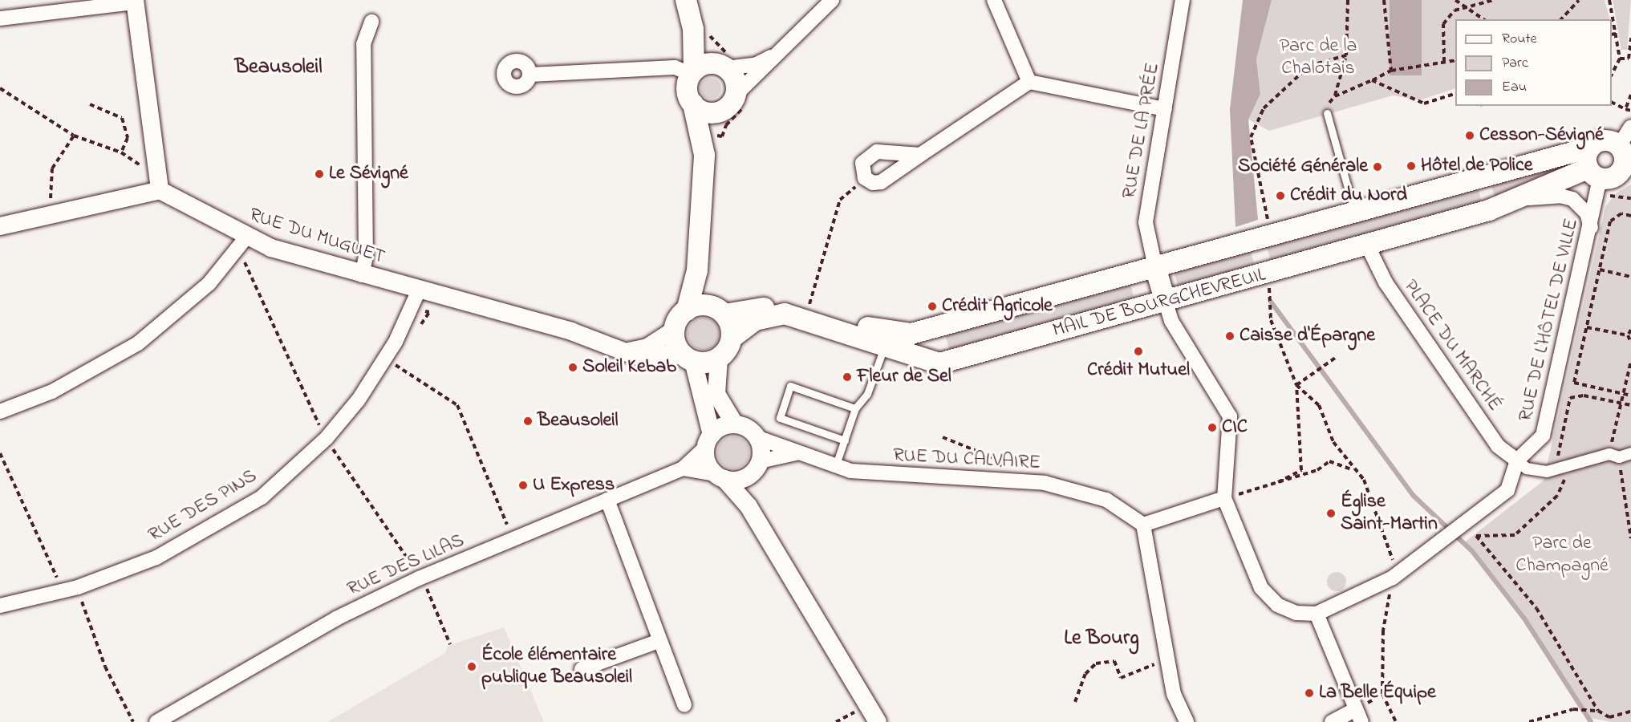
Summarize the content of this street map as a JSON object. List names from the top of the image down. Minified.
{"streets":{"main road":["MAIL DE BOURGCHEVREUIL"],"street":["RUE DE LA PRÉE","RUE DU MUGUET","RUE DE L'HÔTEL DE VILLE","PLACE DU MARCHÉ","RUE DU CALVAIRE","RUE DES PINS","RUE DES LILAS"]},"crossings":[["RUE DE LA PRÉE","MAIL DE BOURGCHEVREUIL"],["RUE DU MUGUET","MAIL DE BOURGCHEVREUIL"],["RUE DU MUGUET","RUE DES PINS"],["MAIL DE BOURGCHEVREUIL","RUE DE L'HÔTEL DE VILLE"],["MAIL DE BOURGCHEVREUIL","PLACE DU MARCHÉ"],["RUE DE L'HÔTEL DE VILLE","PLACE DU MARCHÉ"],["RUE DU CALVAIRE","RUE DES LILAS"]],"districts":["Beausoleil","Le Bourg"],"parks":["Parc de la Chalotais","Parc de Champagné"],"places":["Cesson-Sévigné","Hôtel de Police","Société Générale","Le Sévigné","Crédit du Nord","Crédit Agricole","Caisse d'Épargne","Crédit Mutuel","Soleil Kebab","Fleur de Sel","Beausoleil","CIC","U Express","Église Saint-Martin","École élémentaire publique Beausoleil","La Belle Équipe"],"legend":["Route","Parc","Eau"]}
